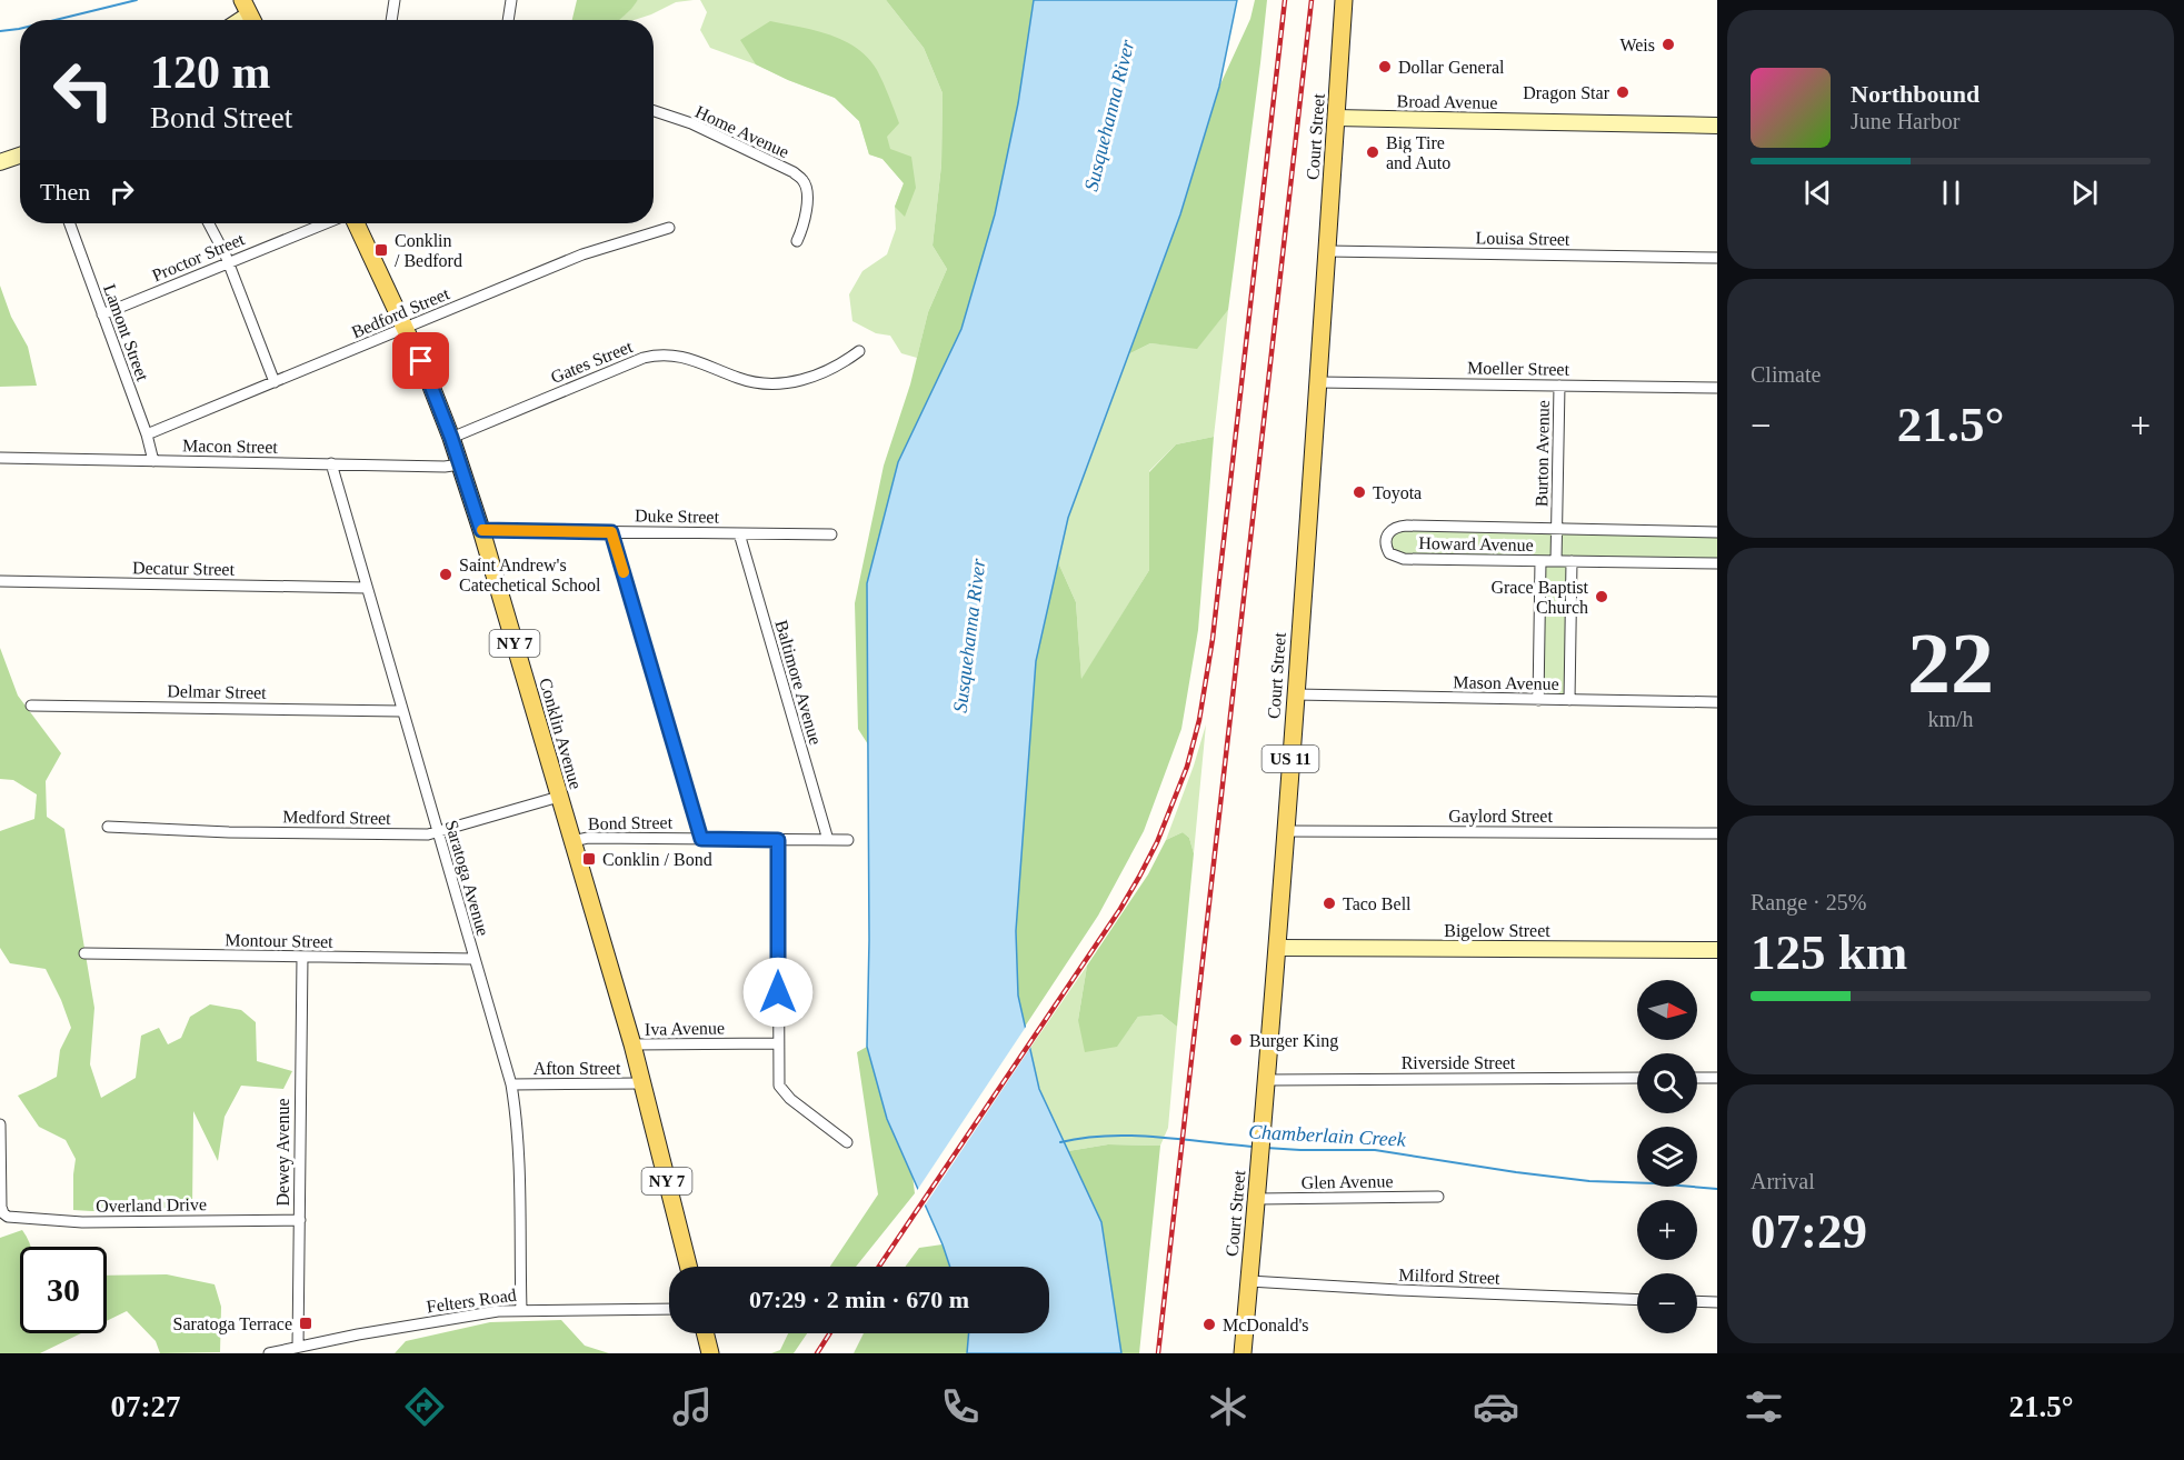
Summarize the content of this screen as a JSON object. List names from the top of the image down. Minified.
{"streets":{"main road":["Court Street","NY 7","Conklin Avenue","US 11"],"street":["Broad Avenue","Home Avenue","Louisa Street","Proctor Street","Bedford Street","Lamont Street","Gates Street","Moeller Street","Macon Street","Burton Avenue","Duke Street","Howard Avenue","Decatur Street","Baltimore Avenue","Mason Avenue","Delmar Street","Gaylord Street","Medford Street","Bond Street","Saratoga Avenue","Bigelow Street","Montour Street","Iva Avenue","Riverside Street","Afton Street","Dewey Avenue","Glen Avenue","Overland Drive","Milford Street","Felters Road"]},"crossings":[["Broad Avenue","Court Street"],["Court Street","Louisa Street"],["Court Street","Moeller Street"],["Court Street","Mason Avenue"],["Court Street","Gaylord Street"],["Court Street","Bigelow Street"],["Court Street","Riverside Street"],["Court Street","Glen Avenue"],["Court Street","Milford Street"],["Proctor Street","Lamont Street"],["Bedford Street","Lamont Street"],["Bedford Street","Conklin Avenue"],["Lamont Street","Macon Street"],["Gates Street","Conklin Avenue"],["Moeller Street","Burton Avenue"],["Macon Street","Conklin Avenue"],["Macon Street","Saratoga Avenue"],["Burton Avenue","Howard Avenue"],["Duke Street","Baltimore Avenue"],["Duke Street","Conklin Avenue"],["Decatur Street","Saratoga Avenue"],["Baltimore Avenue","Bond Street"],["Delmar Street","Saratoga Avenue"],["Conklin Avenue","Medford Street"],["Conklin Avenue","Bond Street"],["Conklin Avenue","Iva Avenue"],["Conklin Avenue","Afton Street"],["Medford Street","Saratoga Avenue"],["Saratoga Avenue","Montour Street"],["Saratoga Avenue","Afton Street"],["Saratoga Avenue","Felters Road"],["Montour Street","Dewey Avenue"],["Dewey Avenue","Overland Drive"],["Dewey Avenue","Felters Road"]],"water":["Susquehanna River","Chamberlain Creek"],"places":{"other":["Weis","Dollar General","Dragon Star","Big Tire and Auto","Toyota","Saint Andrew's Catechetical School","Grace Baptist Church","Taco Bell","Burger King","McDonald's"],"transit":["Conklin / Bedford","Conklin / Bond","Saratoga Terrace"]},"north":"right","page":{"turn":["120 m","Bond Street"],"song":["Northbound","June Harbor"],"then":"Then","tile":["Climate",["22","km/h"],["Range · 25%","125 km"],["Arrival","07:29"]],"heat":["−","21.5°","+"],"map_buttons":["+","−"],"limit":"30","trip":"07:29 · 2 min · 670 m","tabs":["07:27","21.5°"]}}
